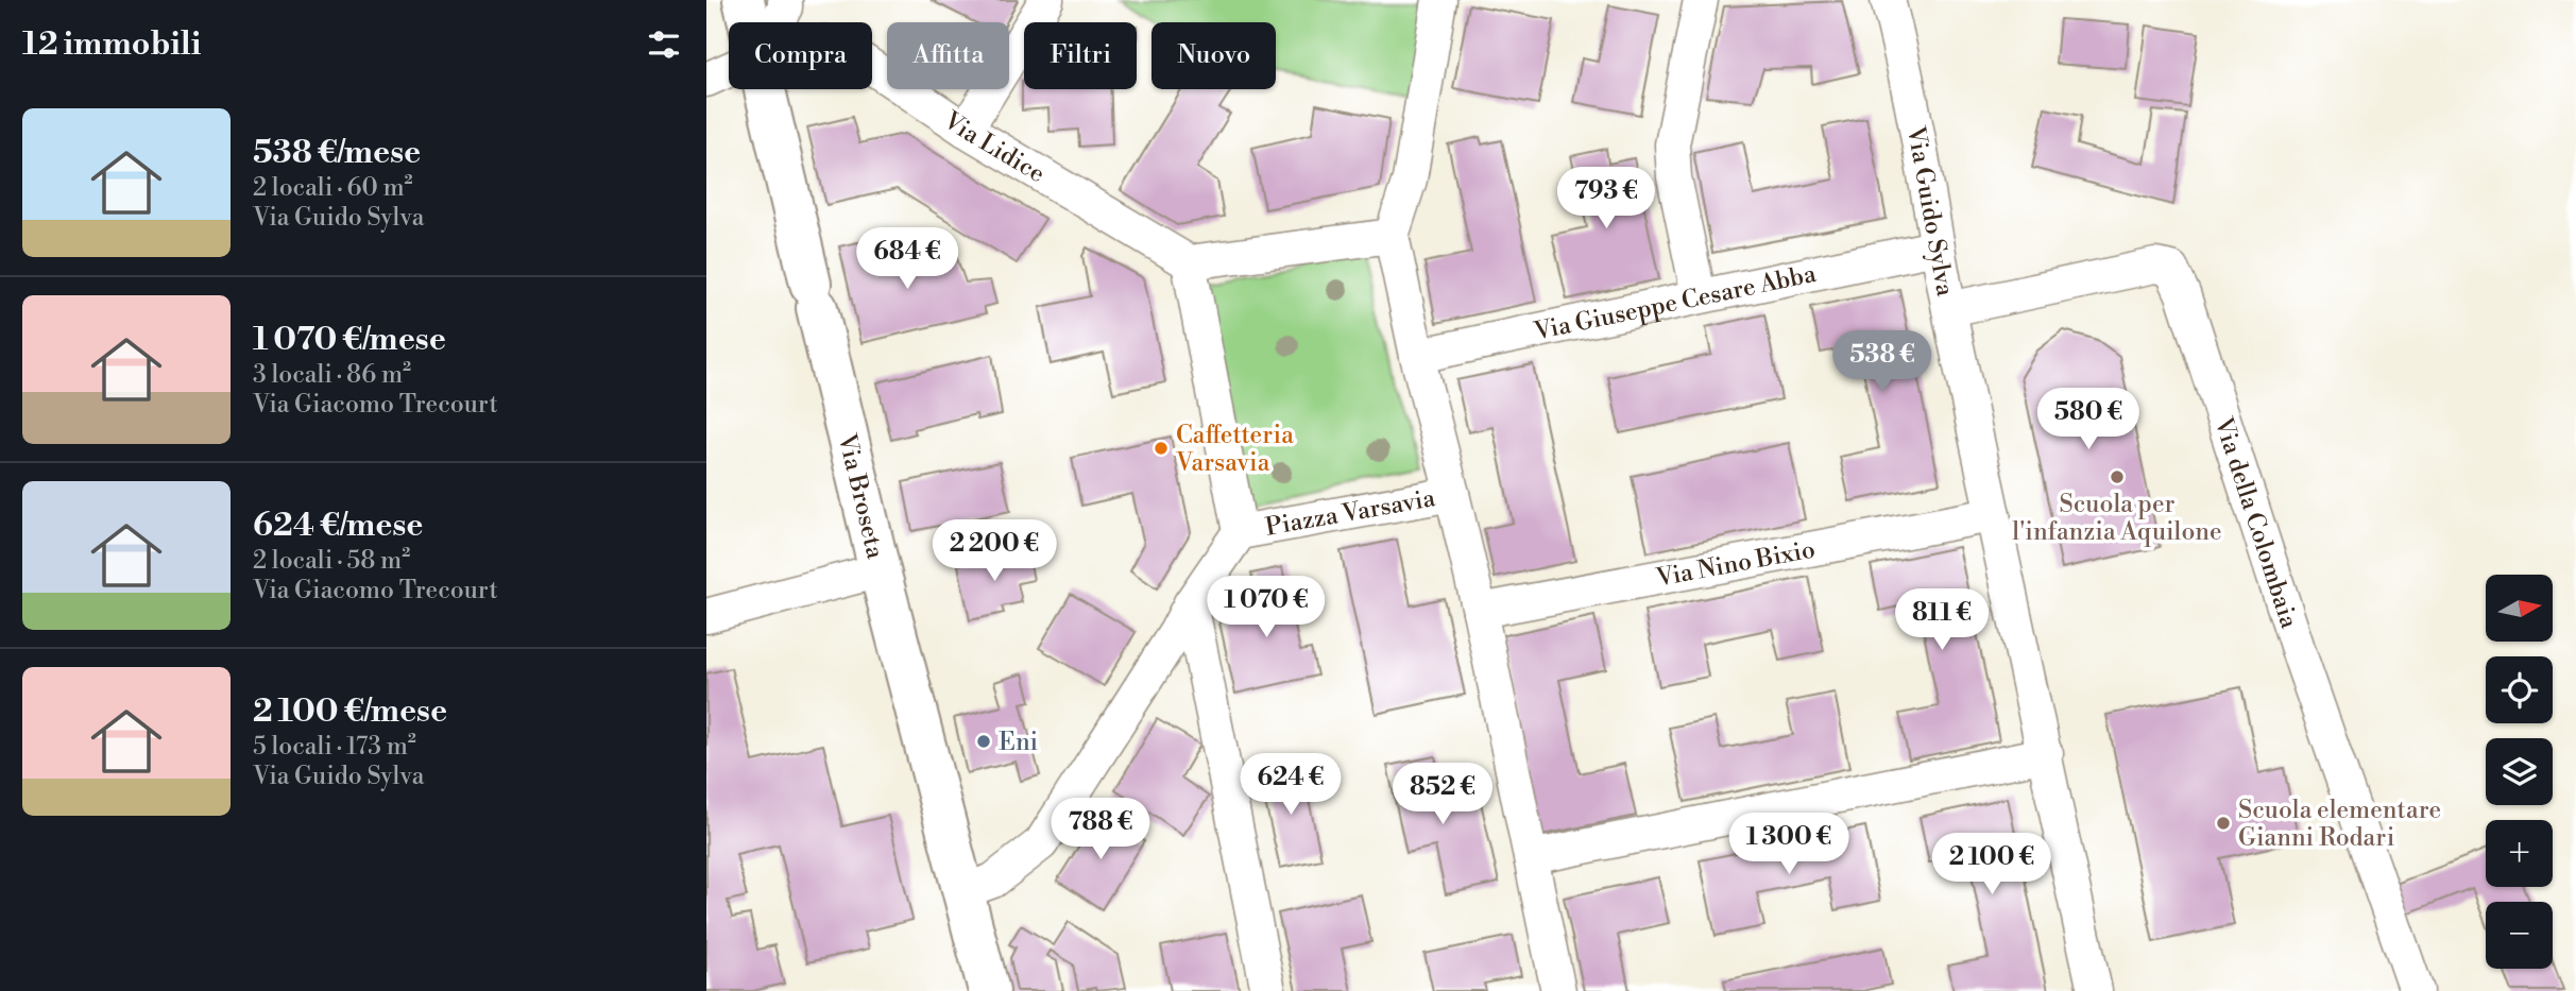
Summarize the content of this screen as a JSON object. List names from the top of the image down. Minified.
{"streets":{"street":["Via Lidice","Via Guido Sylva","Via Giuseppe Cesare Abba","Via Broseta","Piazza Varsavia","Via della Colombaia","Via Nino Bixio"]},"crossings":[["Via Lidice","Piazza Varsavia"],["Via Guido Sylva","Via Giuseppe Cesare Abba"],["Via Guido Sylva","Via della Colombaia"],["Via Guido Sylva","Via Nino Bixio"],["Via Giuseppe Cesare Abba","Piazza Varsavia"]],"places":["Caffetteria Varsavia","Scuola per l'infanzia Aquilone","Eni","Scuola elementare Gianni Rodari"],"north":"right","page":{"heading":"12 immobili","chip":["Compra","Affitta","Filtri","Nuovo"],"list":[{"name":"538 €/mese","note":"2 locali · 60 m² · Via Guido Sylva"},{"name":"1 070 €/mese","note":"3 locali · 86 m² · Via Giacomo Trecourt"},{"name":"624 €/mese","note":"2 locali · 58 m² · Via Giacomo Trecourt"},{"name":"2 100 €/mese","note":"5 locali · 173 m² · Via Guido Sylva"}],"price":["793 €","684 €","538 €","580 €","2 200 €","1 070 €","811 €","624 €","852 €","788 €","1 300 €","2 100 €"],"map_buttons":["+","−"]}}
